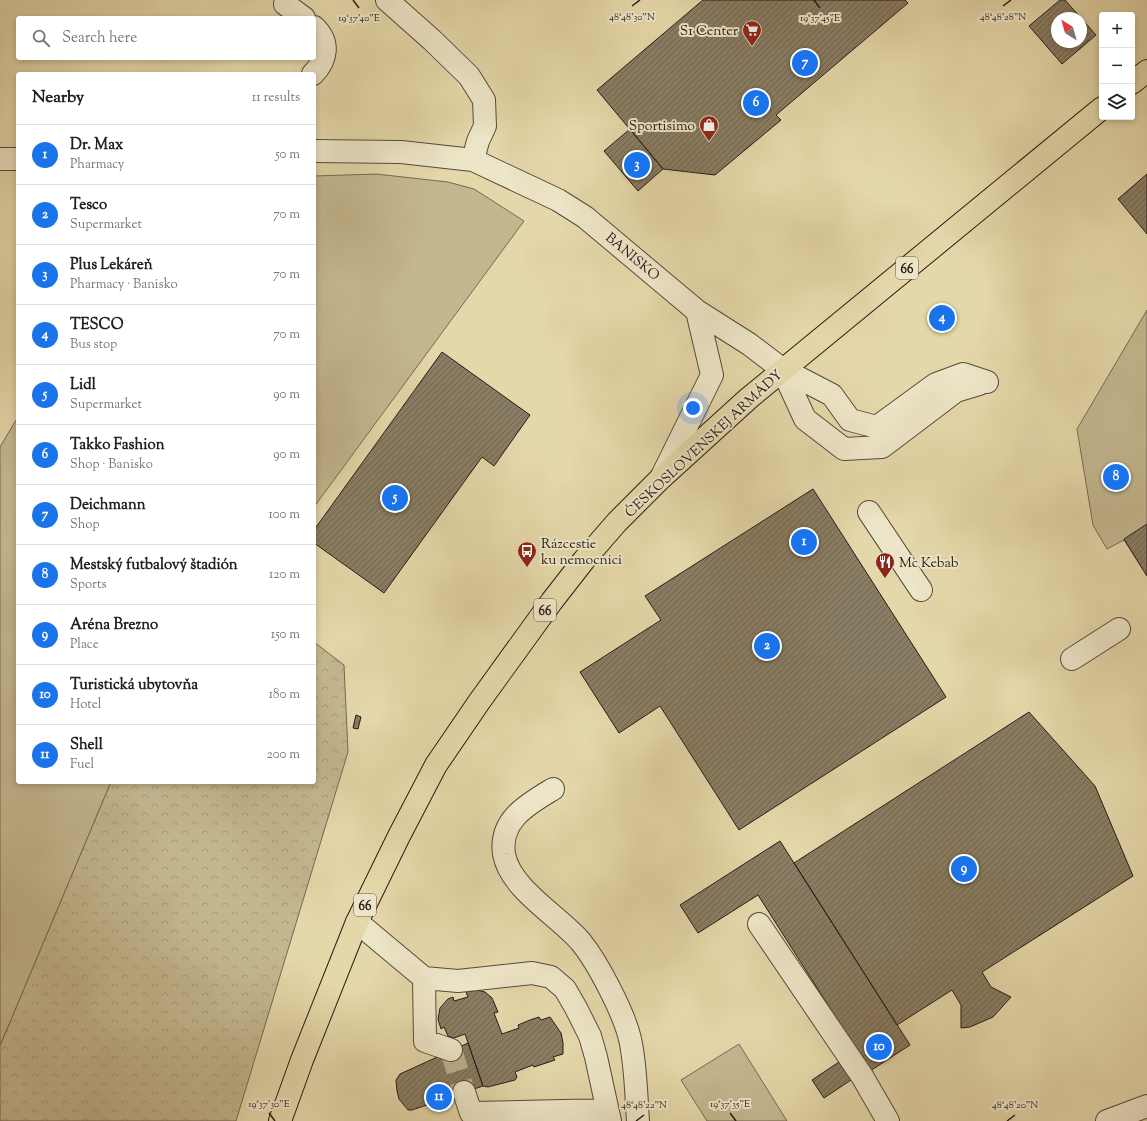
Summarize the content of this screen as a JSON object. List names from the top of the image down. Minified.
{"streets":{"main road":["66","ČESKOSLOVENSKEJ ARMÁDY"],"street":["BANISKO"]},"crossings":[["BANISKO","ČESKOSLOVENSKEJ ARMÁDY"]],"places":{"supermarket":["S1 Center"],"shop":["Sportisimo"],"bus stop":["Rázcestie ku nemocnici"],"restaurant":["Mc Kebab"]},"north":"top left","page":{"map_buttons":["+","−"],"search":"Search here","pins":["7","6","3","4","8","5","1","2","9","10","11"],"heading":["Nearby","11 results"],"list":[{"mark":"1","name":"Dr. Max","note":"Pharmacy","value":"50 m"},{"mark":"2","name":"Tesco","note":"Supermarket","value":"70 m"},{"mark":"3","name":"Plus Lekáreň","note":"Pharmacy · Banisko","value":"70 m"},{"mark":"4","name":"TESCO","note":"Bus stop","value":"70 m"},{"mark":"5","name":"Lidl","note":"Supermarket","value":"90 m"},{"mark":"6","name":"Takko Fashion","note":"Shop · Banisko","value":"90 m"},{"mark":"7","name":"Deichmann","note":"Shop","value":"100 m"},{"mark":"8","name":"Mestský futbalový štadión","note":"Sports","value":"120 m"},{"mark":"9","name":"Aréna Brezno","note":"Place","value":"150 m"},{"mark":"10","name":"Turistická ubytovňa","note":"Hotel","value":"180 m"},{"mark":"11","name":"Shell","note":"Fuel","value":"200 m"}]},"coordinates":["48°48'30\"N","48°48'28\"N","19°37'40\"E","19°37'45\"E","19°37'30\"E","19°37'35\"E","48°48'22\"N","48°48'20\"N"]}
